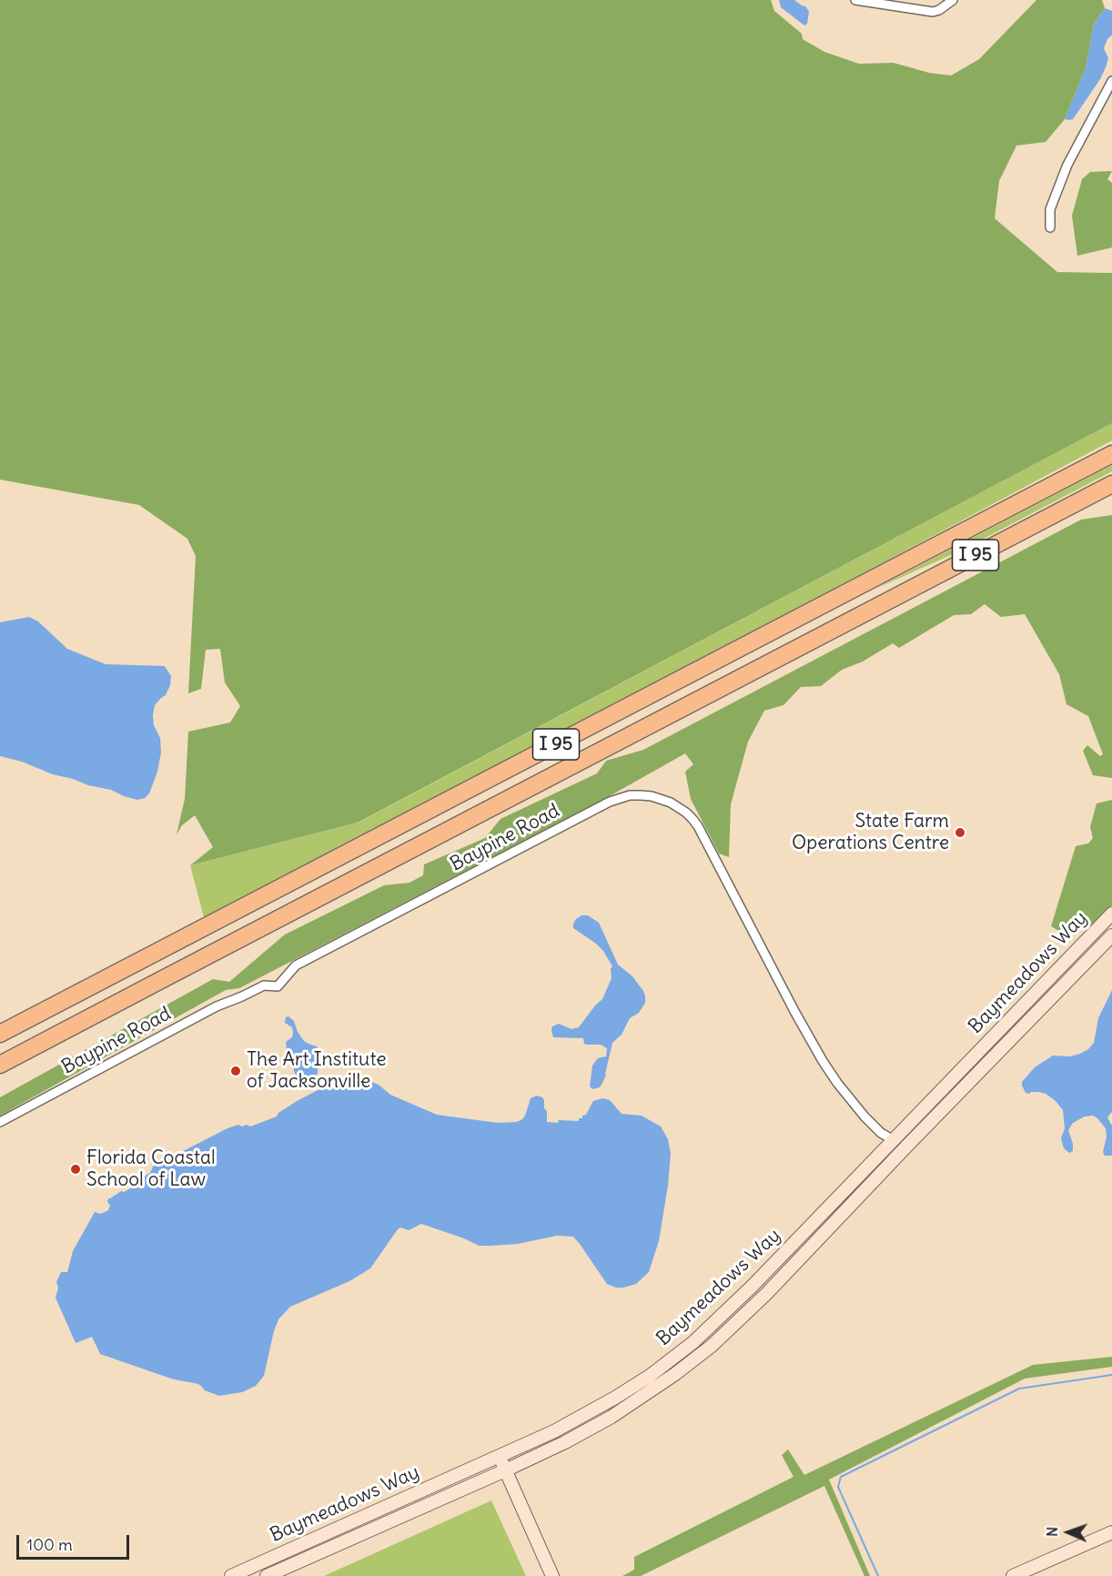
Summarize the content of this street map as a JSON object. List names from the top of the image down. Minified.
{"streets":{"highway":["I 95"],"street":["Baypine Road","Baymeadows Way"]},"crossings":[["Baypine Road","Baymeadows Way"]],"places":["State Farm Operations Centre","The Art Institute of Jacksonville","Florida Coastal School of Law"],"scale_bar":"100 m","north":"left"}
